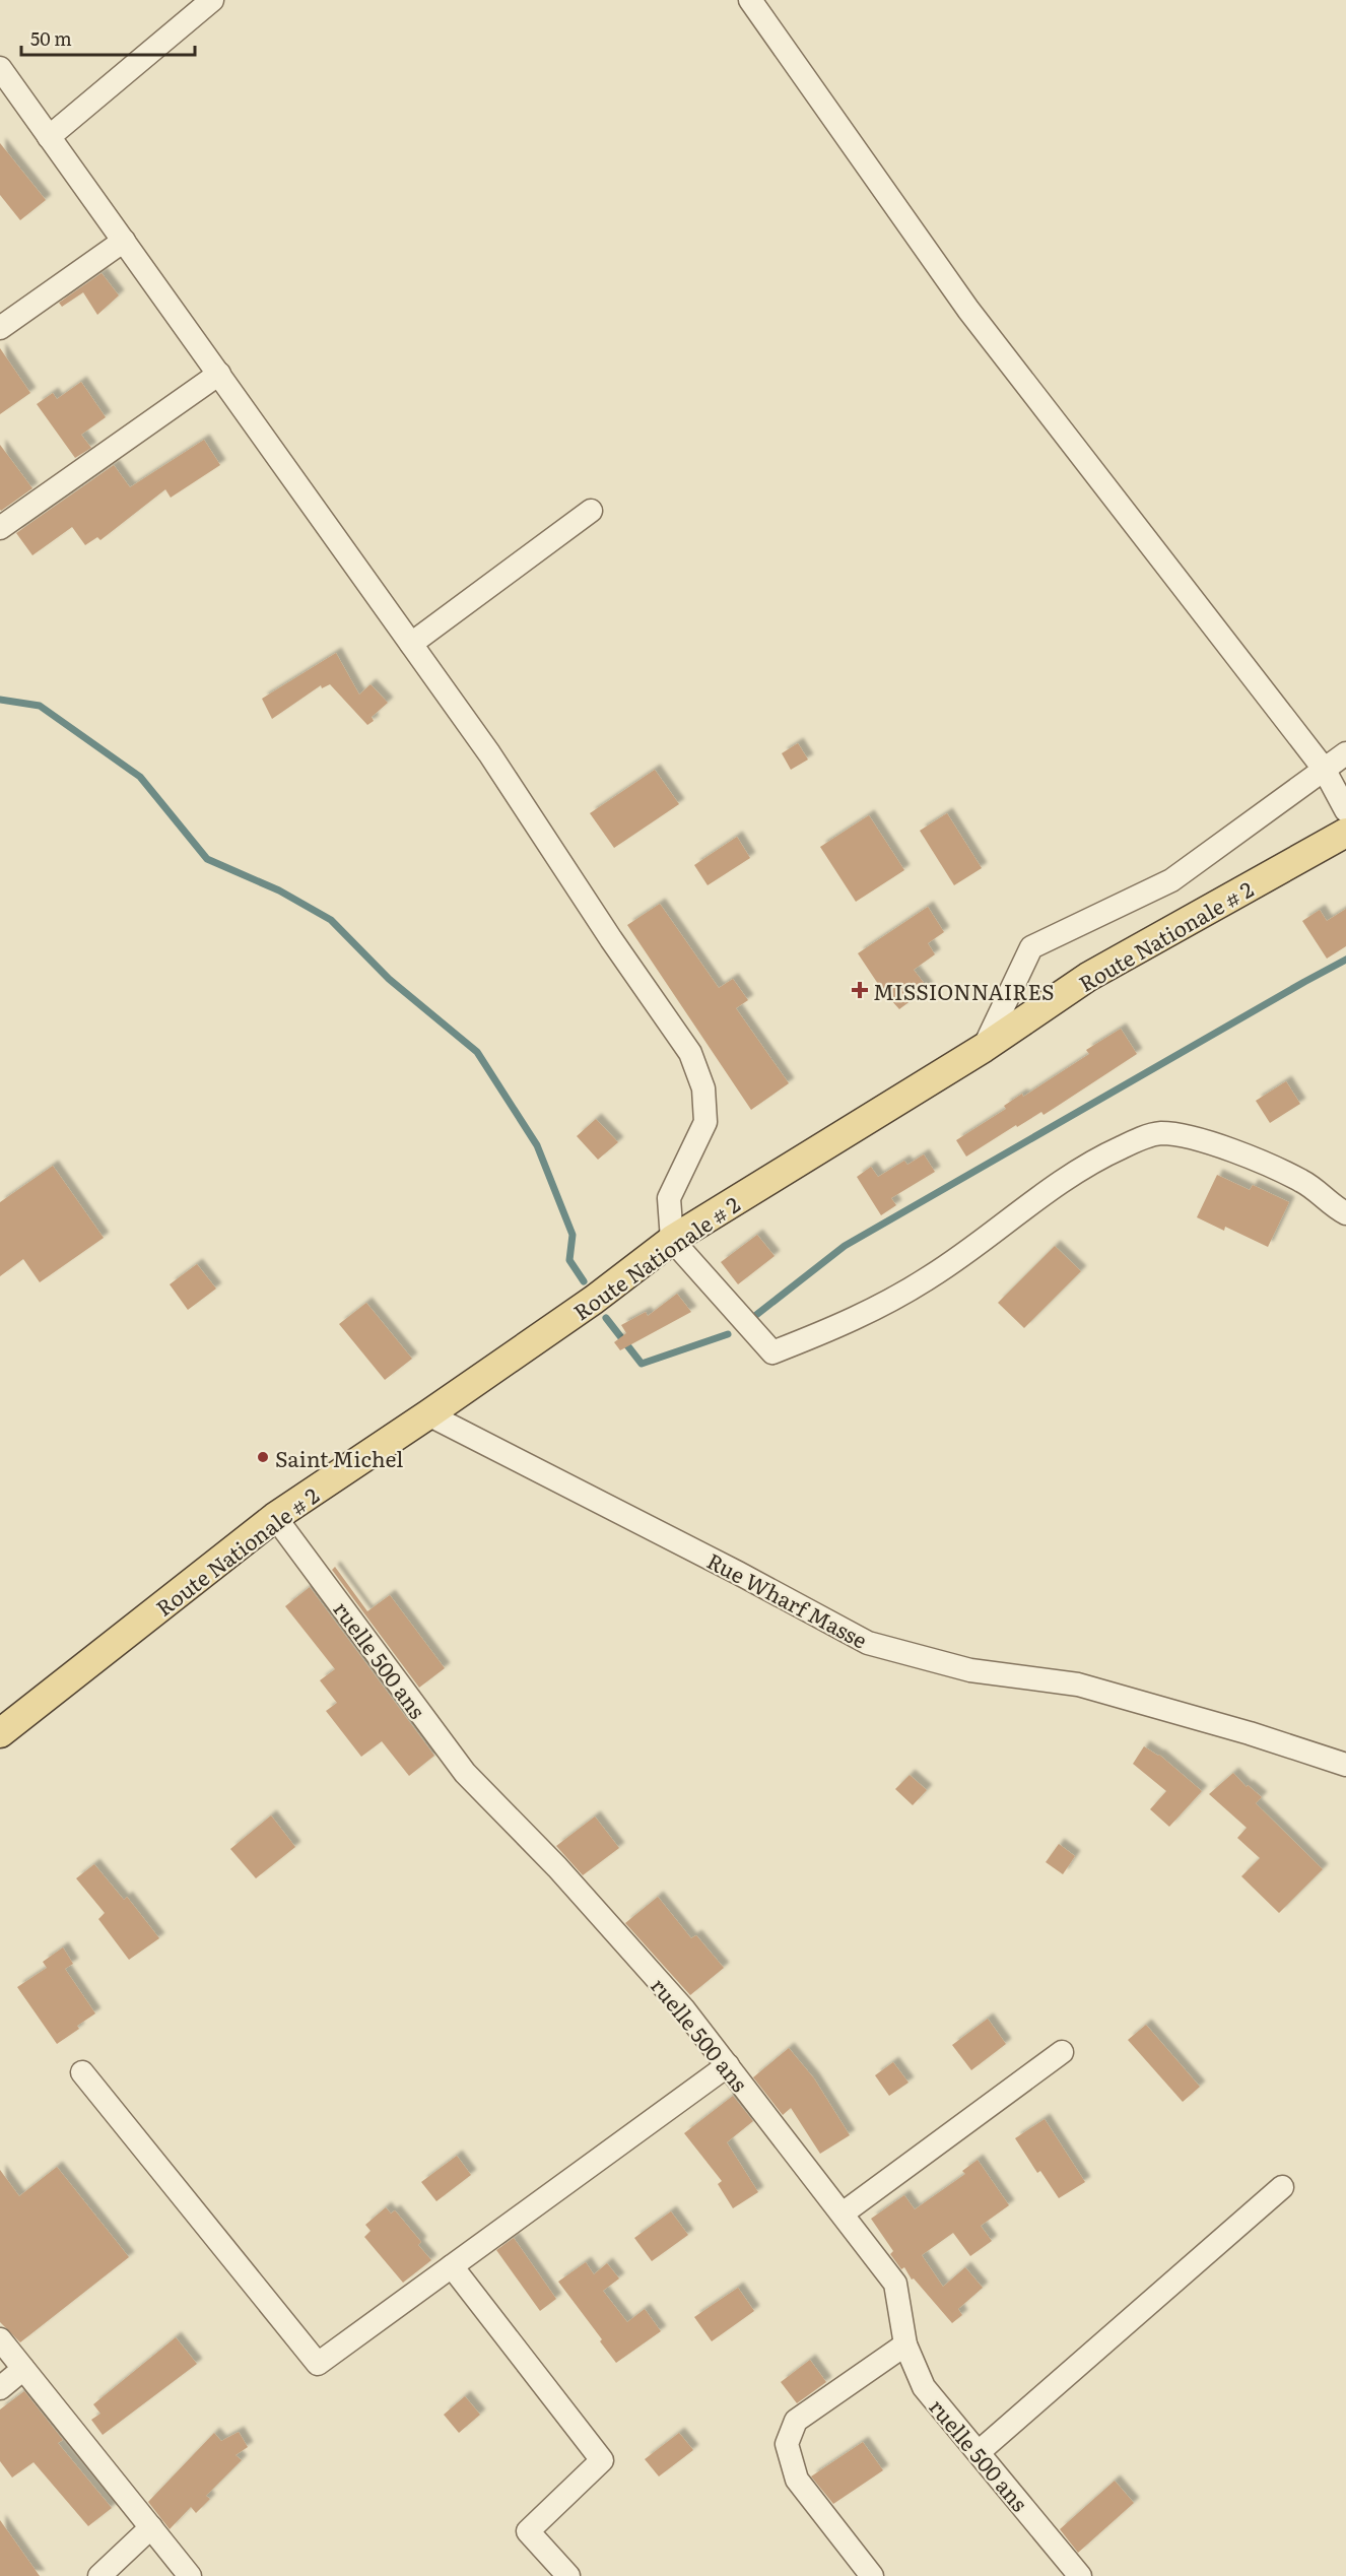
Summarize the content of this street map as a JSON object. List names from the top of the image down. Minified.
{"streets":{"main road":["Route Nationale # 2"],"street":["Rue Wharf Masse","ruelle 500 ans"]},"crossings":[["Route Nationale # 2","Rue Wharf Masse"],["Route Nationale # 2","ruelle 500 ans"]],"places":{"health":["MISSIONNAIRES"],"other":["Saint Michel"]},"scale_bar":"50 m"}
